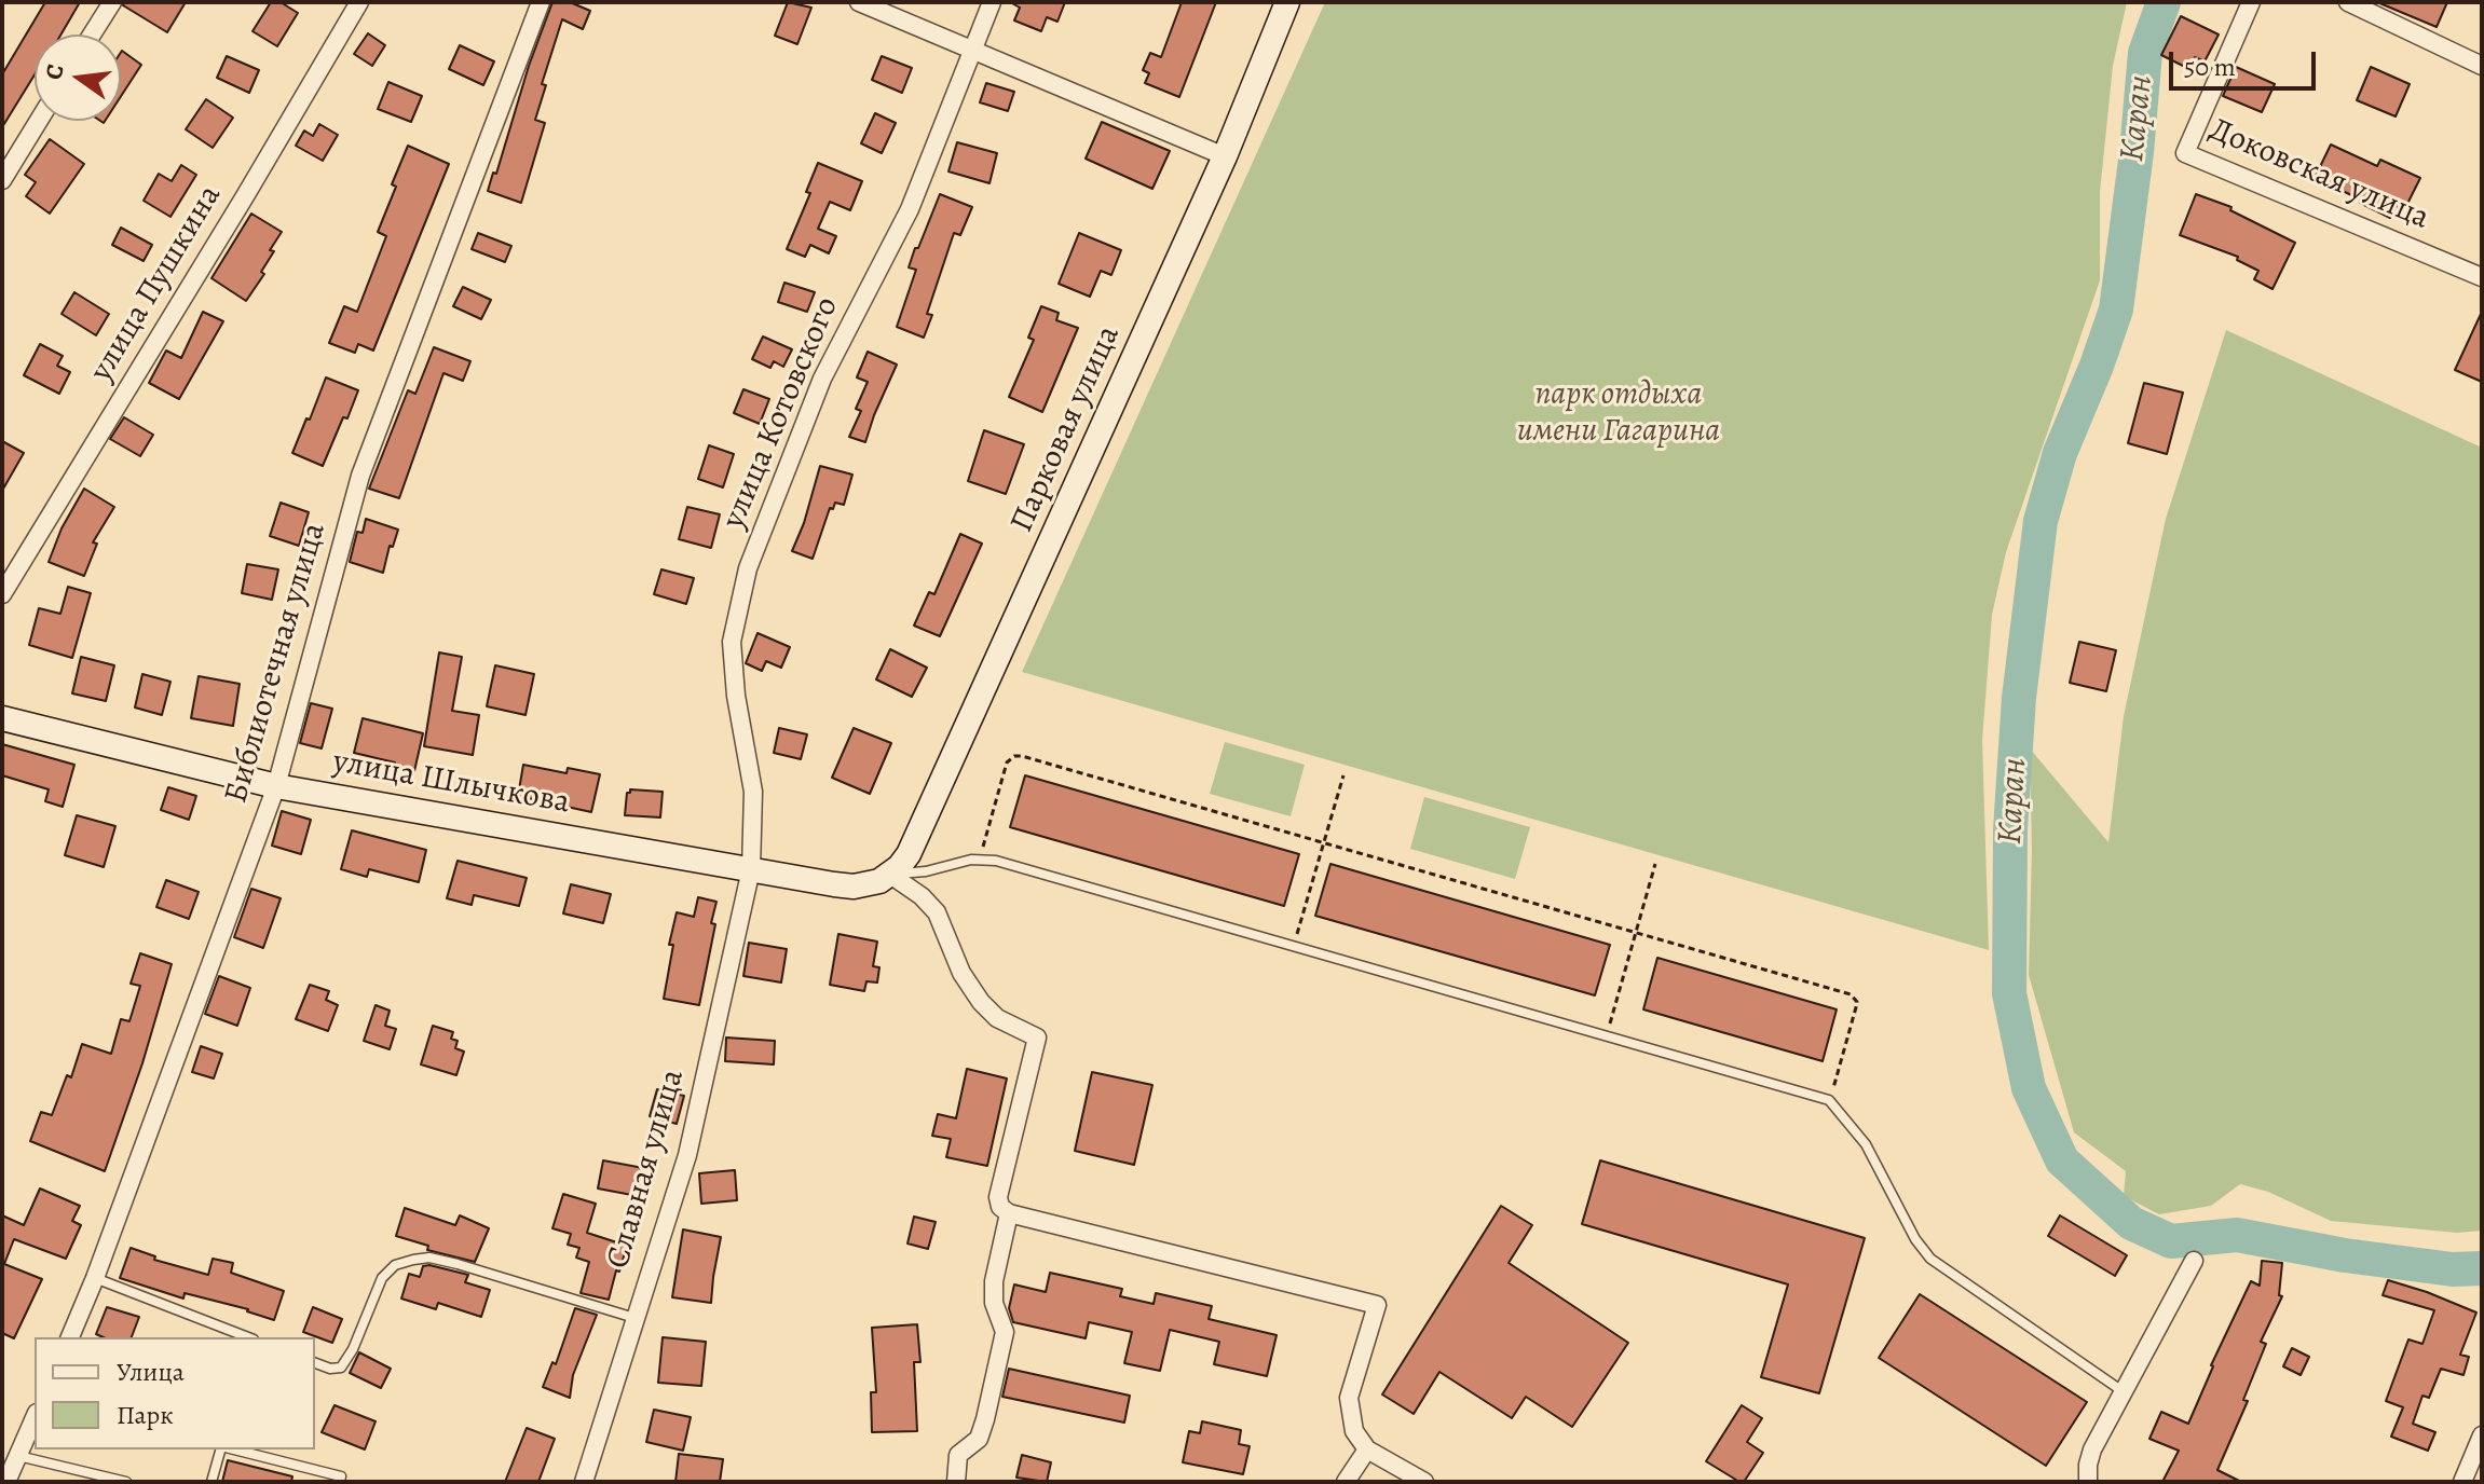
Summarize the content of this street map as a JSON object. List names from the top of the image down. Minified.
{"streets":{"street":["Доковская улица","улица Пушкина","улица Котовского","Парковая улица","Библиотечная улица","улица Шлычкова","Славная улица"]},"crossings":[["улица Котовского","улица Шлычкова"],["улица Котовского","Славная улица"],["Парковая улица","улица Шлычкова"],["Библиотечная улица","улица Шлычкова"],["улица Шлычкова","Славная улица"]],"water":["Каран"],"parks":["парк отдыха имени Гагарина"],"legend":["Улица","Парк"],"scale_bar":"50 m","north":"left"}
